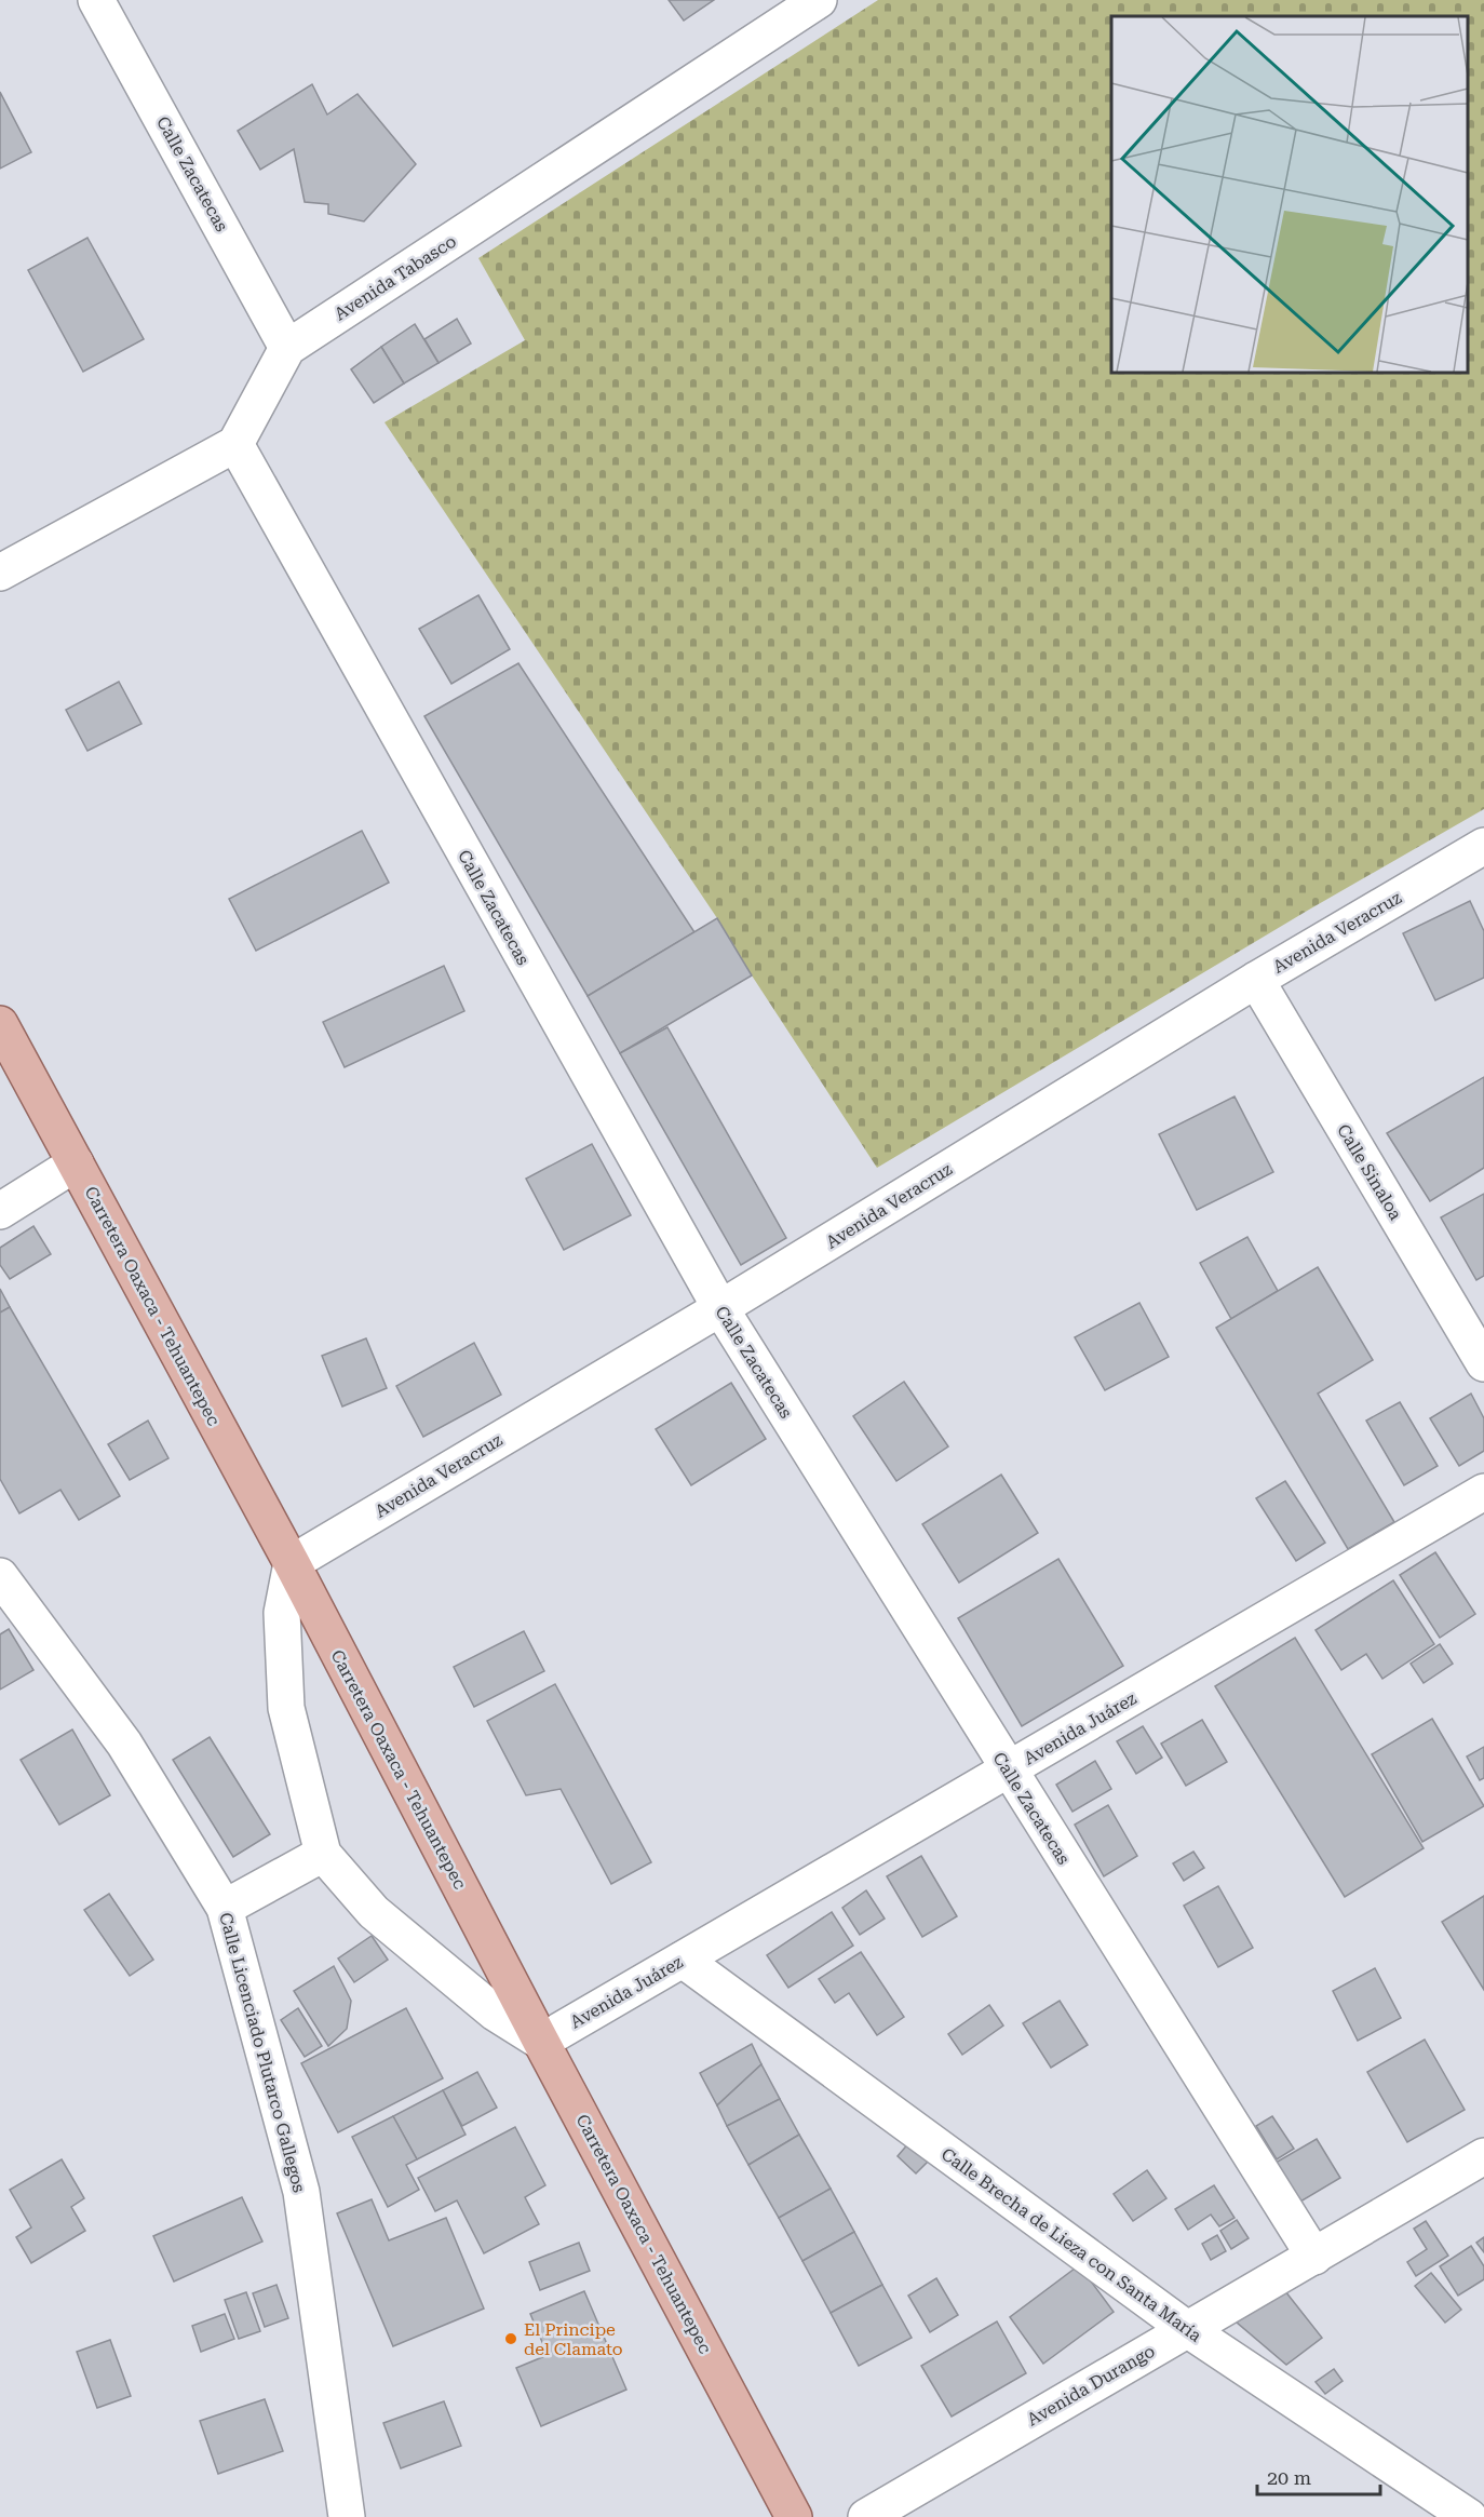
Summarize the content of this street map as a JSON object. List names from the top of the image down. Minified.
{"streets":{"main road":["Carretera Oaxaca - Tehuantepec"],"street":["Calle Zacatecas","Avenida Tabasco","Avenida Veracruz","Calle Sinaloa","Avenida Juárez","Calle Licenciado Plutarco Gallegos","Calle Brecha de Lieza con Santa María","Avenida Durango"]},"crossings":[["Calle Zacatecas","Avenida Tabasco"],["Calle Zacatecas","Avenida Veracruz"],["Calle Zacatecas","Avenida Juárez"],["Calle Zacatecas","Avenida Durango"],["Avenida Veracruz","Calle Sinaloa"],["Avenida Veracruz","Carretera Oaxaca - Tehuantepec"],["Carretera Oaxaca - Tehuantepec","Avenida Juárez"],["Avenida Juárez","Calle Brecha de Lieza con Santa María"],["Calle Brecha de Lieza con Santa María","Avenida Durango"]],"places":["El Principe del Clamato"],"scale_bar":"20 m"}
